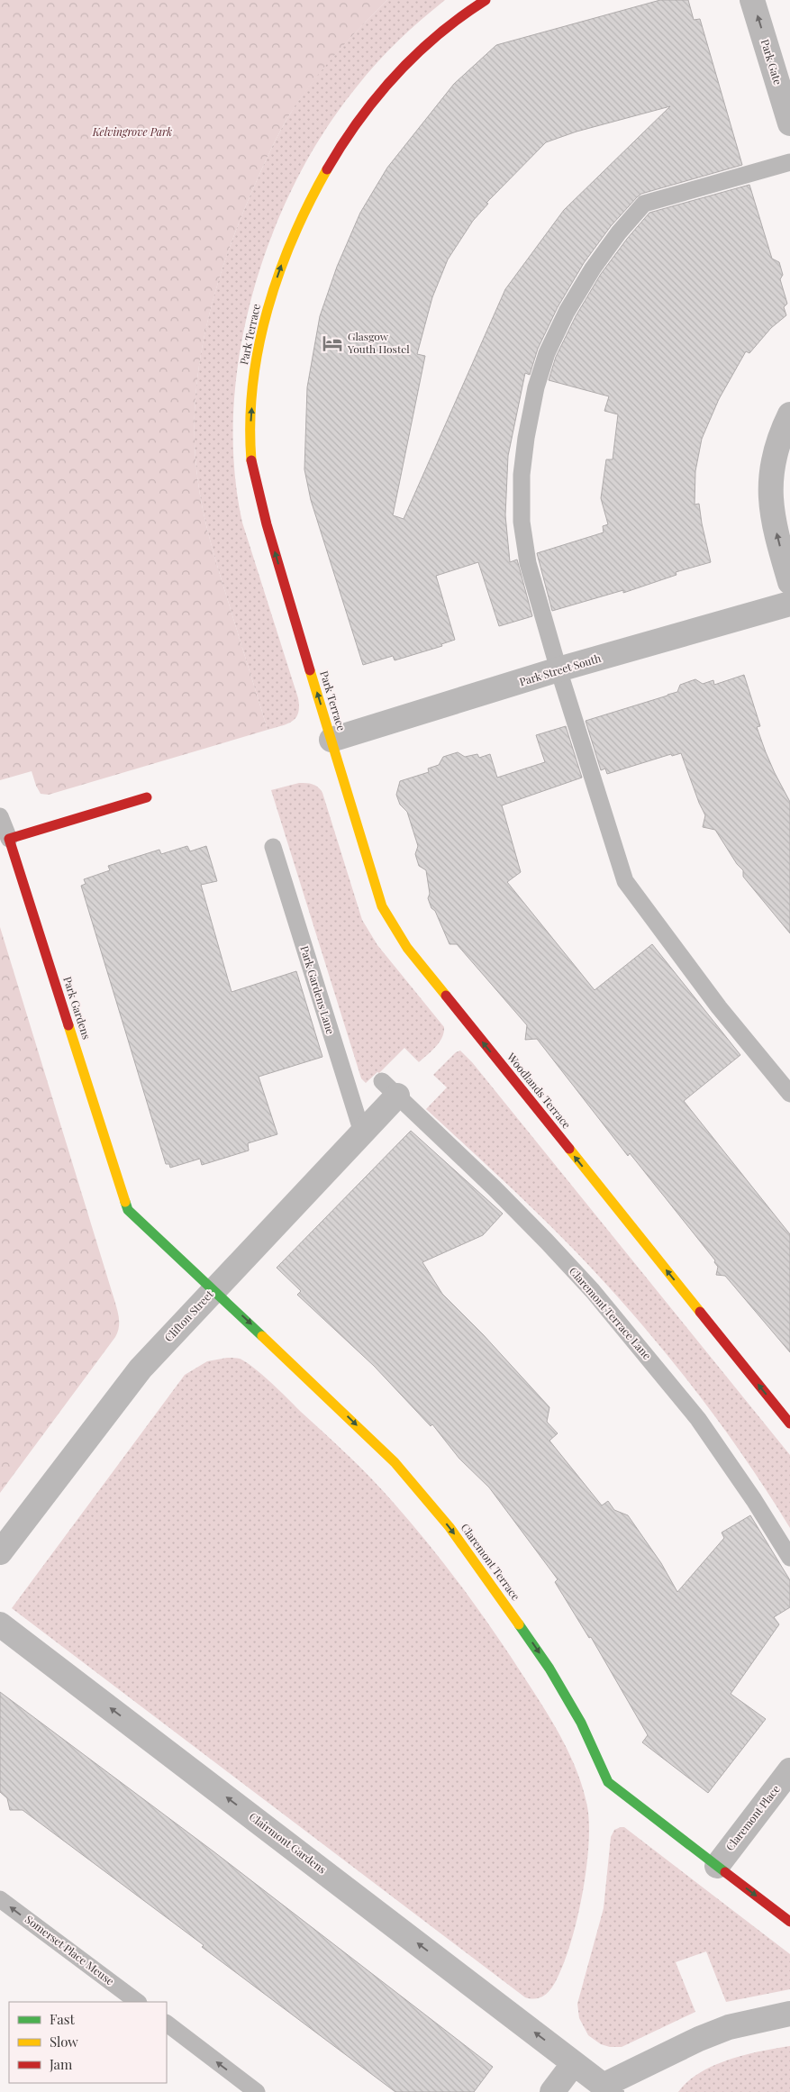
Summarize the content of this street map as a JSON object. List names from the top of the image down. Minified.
{"streets":{"street":["Park Gate","Park Terrace","Park Street South","Park Gardens","Woodlands Terrace","Clifton Street","Claremont Terrace","Claremont Place","Clairmont Gardens"],"lane":["Park Gardens Lane","Claremont Terrace Lane","Somerset Place Meuse"]},"crossings":[["Park Terrace","Park Street South"],["Park Terrace","Woodlands Terrace"],["Park Street South","Woodlands Terrace"],["Park Gardens Lane","Clifton Street"],["Park Gardens","Clifton Street"],["Park Gardens","Claremont Terrace"],["Claremont Terrace Lane","Clifton Street"],["Clifton Street","Claremont Terrace"],["Claremont Terrace","Claremont Place"]],"one_way":["Park Gate","Park Terrace","Woodlands Terrace","Claremont Terrace","Clairmont Gardens","Somerset Place Meuse"],"parks":["Kelvingrove Park"],"places":{"hotel":["Glasgow Youth Hostel"]},"legend":["Fast","Slow","Jam"]}
